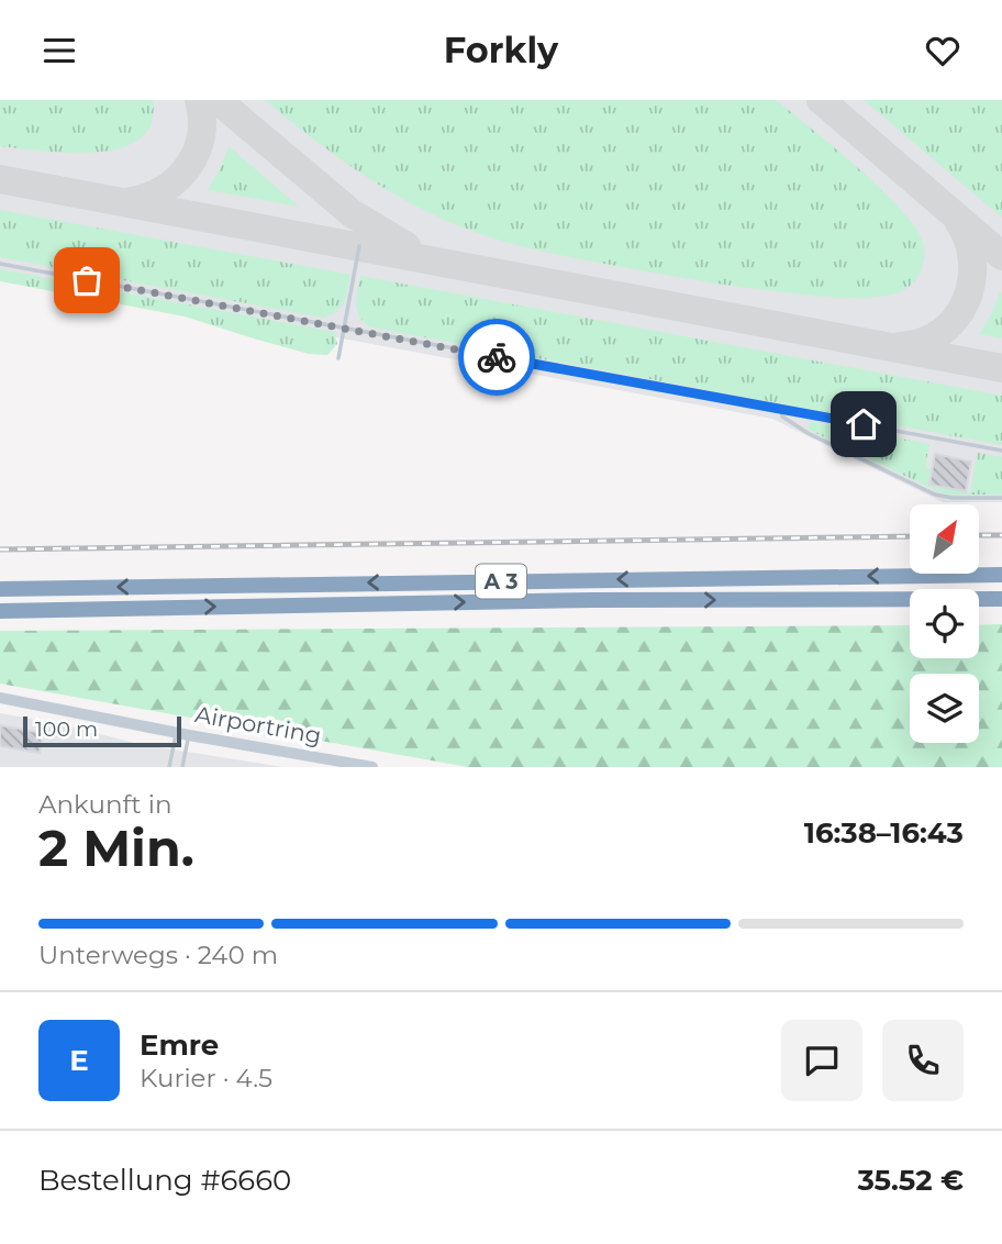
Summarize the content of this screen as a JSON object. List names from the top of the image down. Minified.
{"streets":{"highway":["A 3"],"street":["Airportring"]},"scale_bar":"100 m","north":"top right","page":{"header":"Forkly","scale":"100 m","heading":["2 Min.","Ankunft in","16:38–16:43"],"panel":["Emre","Kurier · 4.5","Bestellung #6660","35.52 €"],"bar":"Unterwegs · 240 m","round":"E"}}
